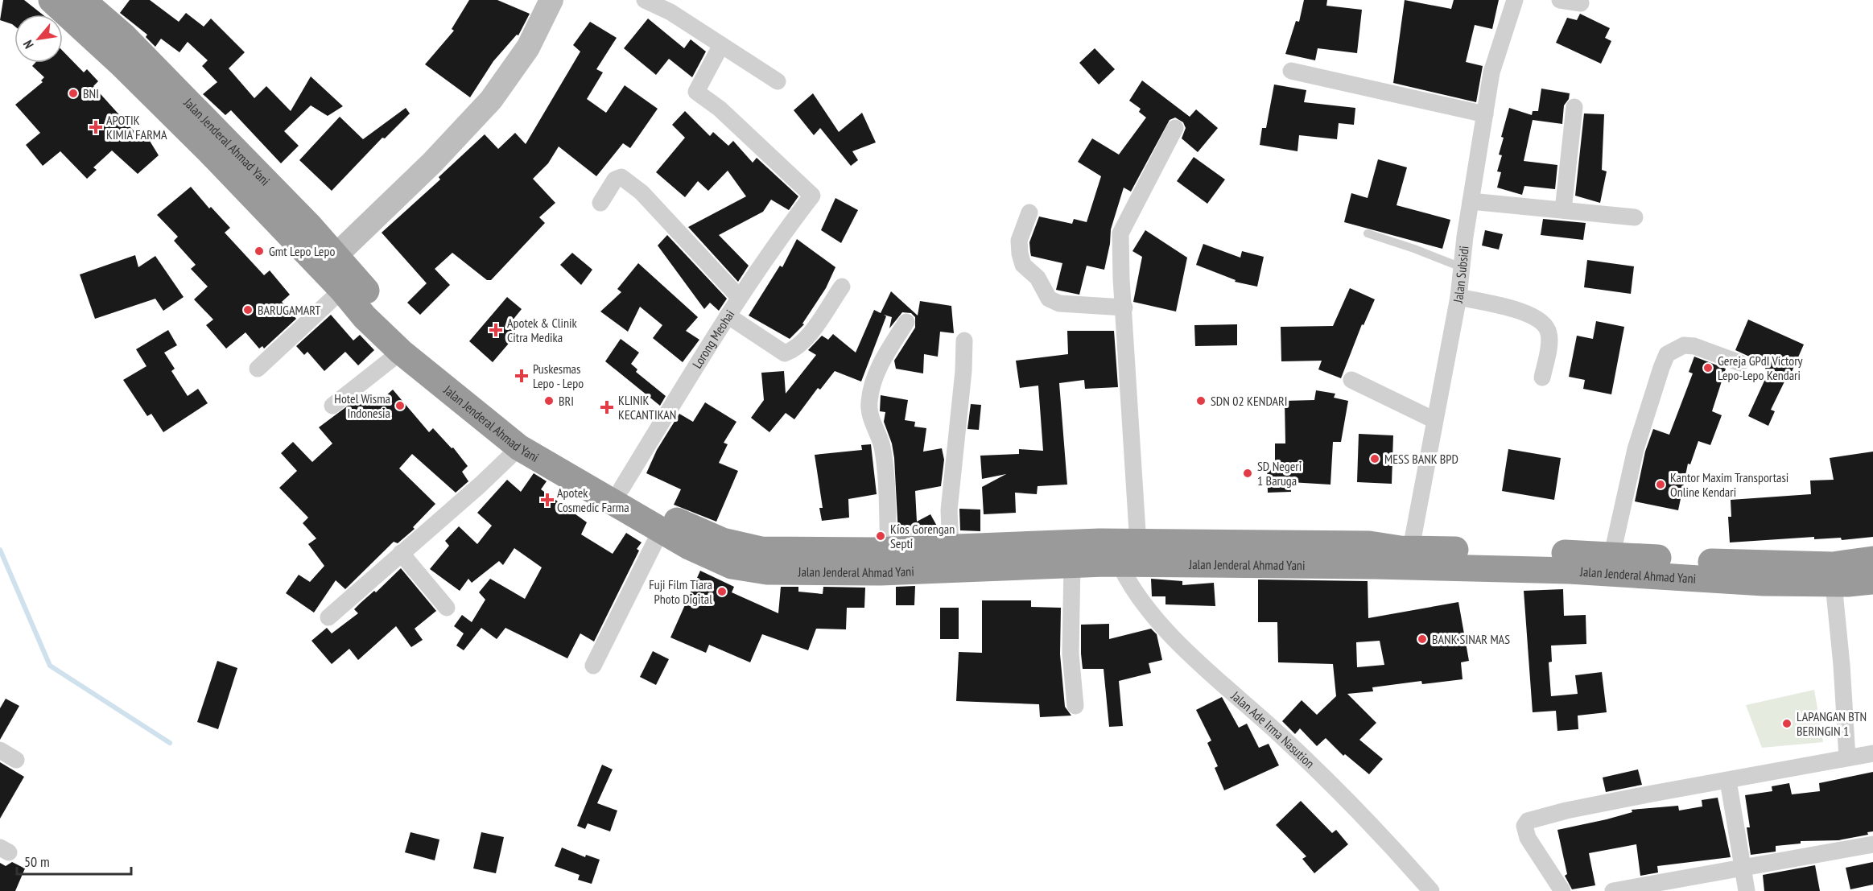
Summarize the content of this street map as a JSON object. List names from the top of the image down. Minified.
{"streets":{"highway":["Jalan Jenderal Ahmad Yani"],"street":["Jalan Subsidi","Lorong Meohai","Jalan Ade Irma Nasution"]},"crossings":[["Jalan Jenderal Ahmad Yani","Jalan Subsidi"],["Jalan Jenderal Ahmad Yani","Lorong Meohai"],["Jalan Jenderal Ahmad Yani","Jalan Ade Irma Nasution"]],"places":{"other":["BNI","Gmt Lepo Lepo","BARUGAMART","Gereja GPdI Victory Lepo-Lepo Kendari","BRI","SDN 02 KENDARI","Hotel Wisma Indonesia","MESS BANK BPD","SD Negeri 1 Baruga","Kantor Maxim Transportasi Online Kendari","Kios Gorengan Septi","Fuji Film Tiara Photo Digital","BANK SINAR MAS","LAPANGAN BTN BERINGIN 1"],"health":["APOTIK KIMIA FARMA","Apotek & Clinik Citra Medika","Puskesmas Lepo - Lepo","KLINIK KECANTIKAN","Apotek Cosmedic Farma"]},"scale_bar":"50 m","north":"bottom left"}
